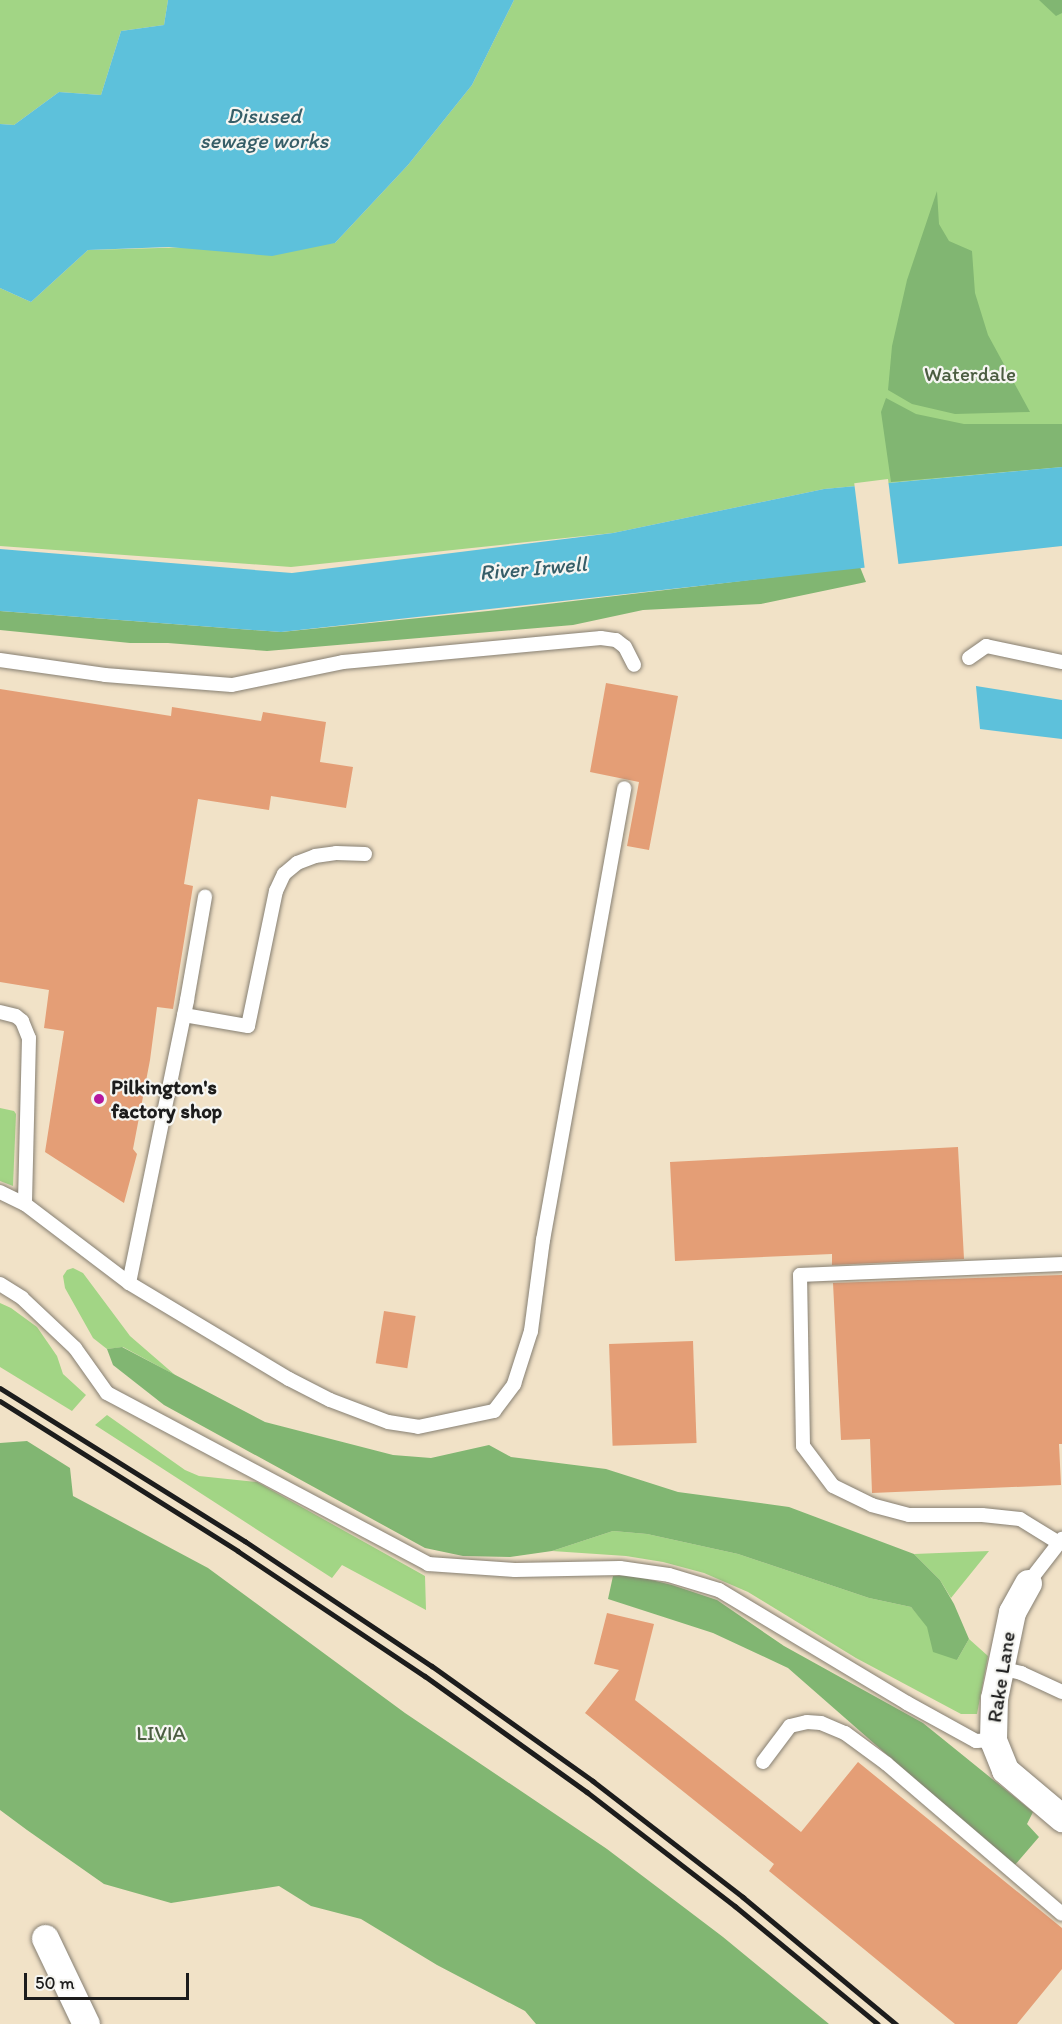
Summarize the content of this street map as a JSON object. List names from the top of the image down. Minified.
{"streets":{"street":["Rake Lane"]},"water":["Disused sewage works","River Irwell"],"parks":["Waterdale","LIVIA"],"places":["Pilkington's factory shop"],"scale_bar":"50 m"}
